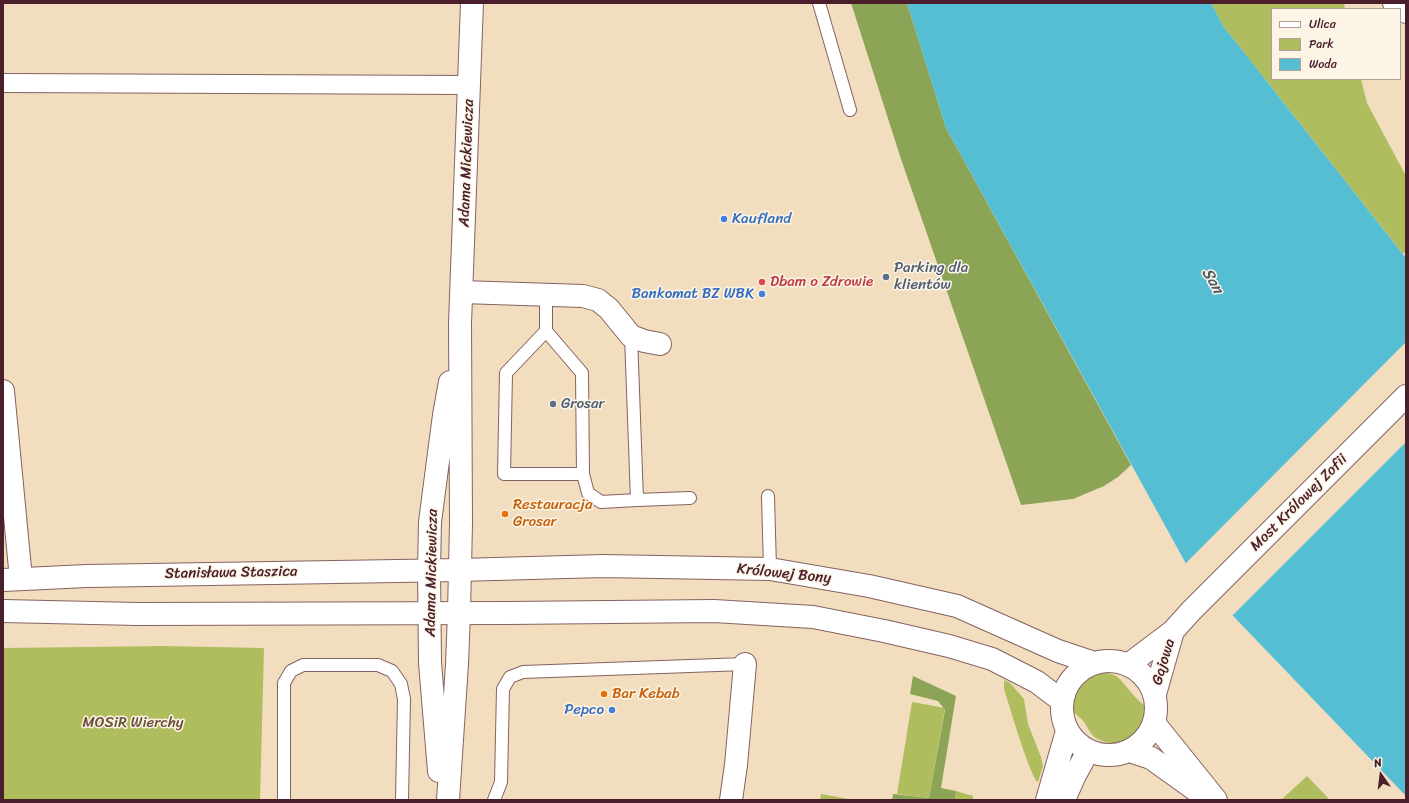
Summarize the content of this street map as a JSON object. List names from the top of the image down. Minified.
{"streets":{"main road":["Adama Mickiewicza","Most Królowej Zofii","Stanisława Staszica","Królowej Bony","Gajowa"]},"crossings":[["Adama Mickiewicza","Stanisława Staszica"],["Adama Mickiewicza","Królowej Bony"],["Most Królowej Zofii","Gajowa"],["Stanisława Staszica","Królowej Bony"],["Królowej Bony","Gajowa"]],"water":["San"],"parks":["MOSiR Wierchy"],"places":["Kaufland","Parking dla klientów","Dbam o Zdrowie","Bankomat BZ WBK","Grosar","Restauracja Grosar","Bar Kebab","Pepco"],"legend":["Ulica","Park","Woda"],"north":"top"}
